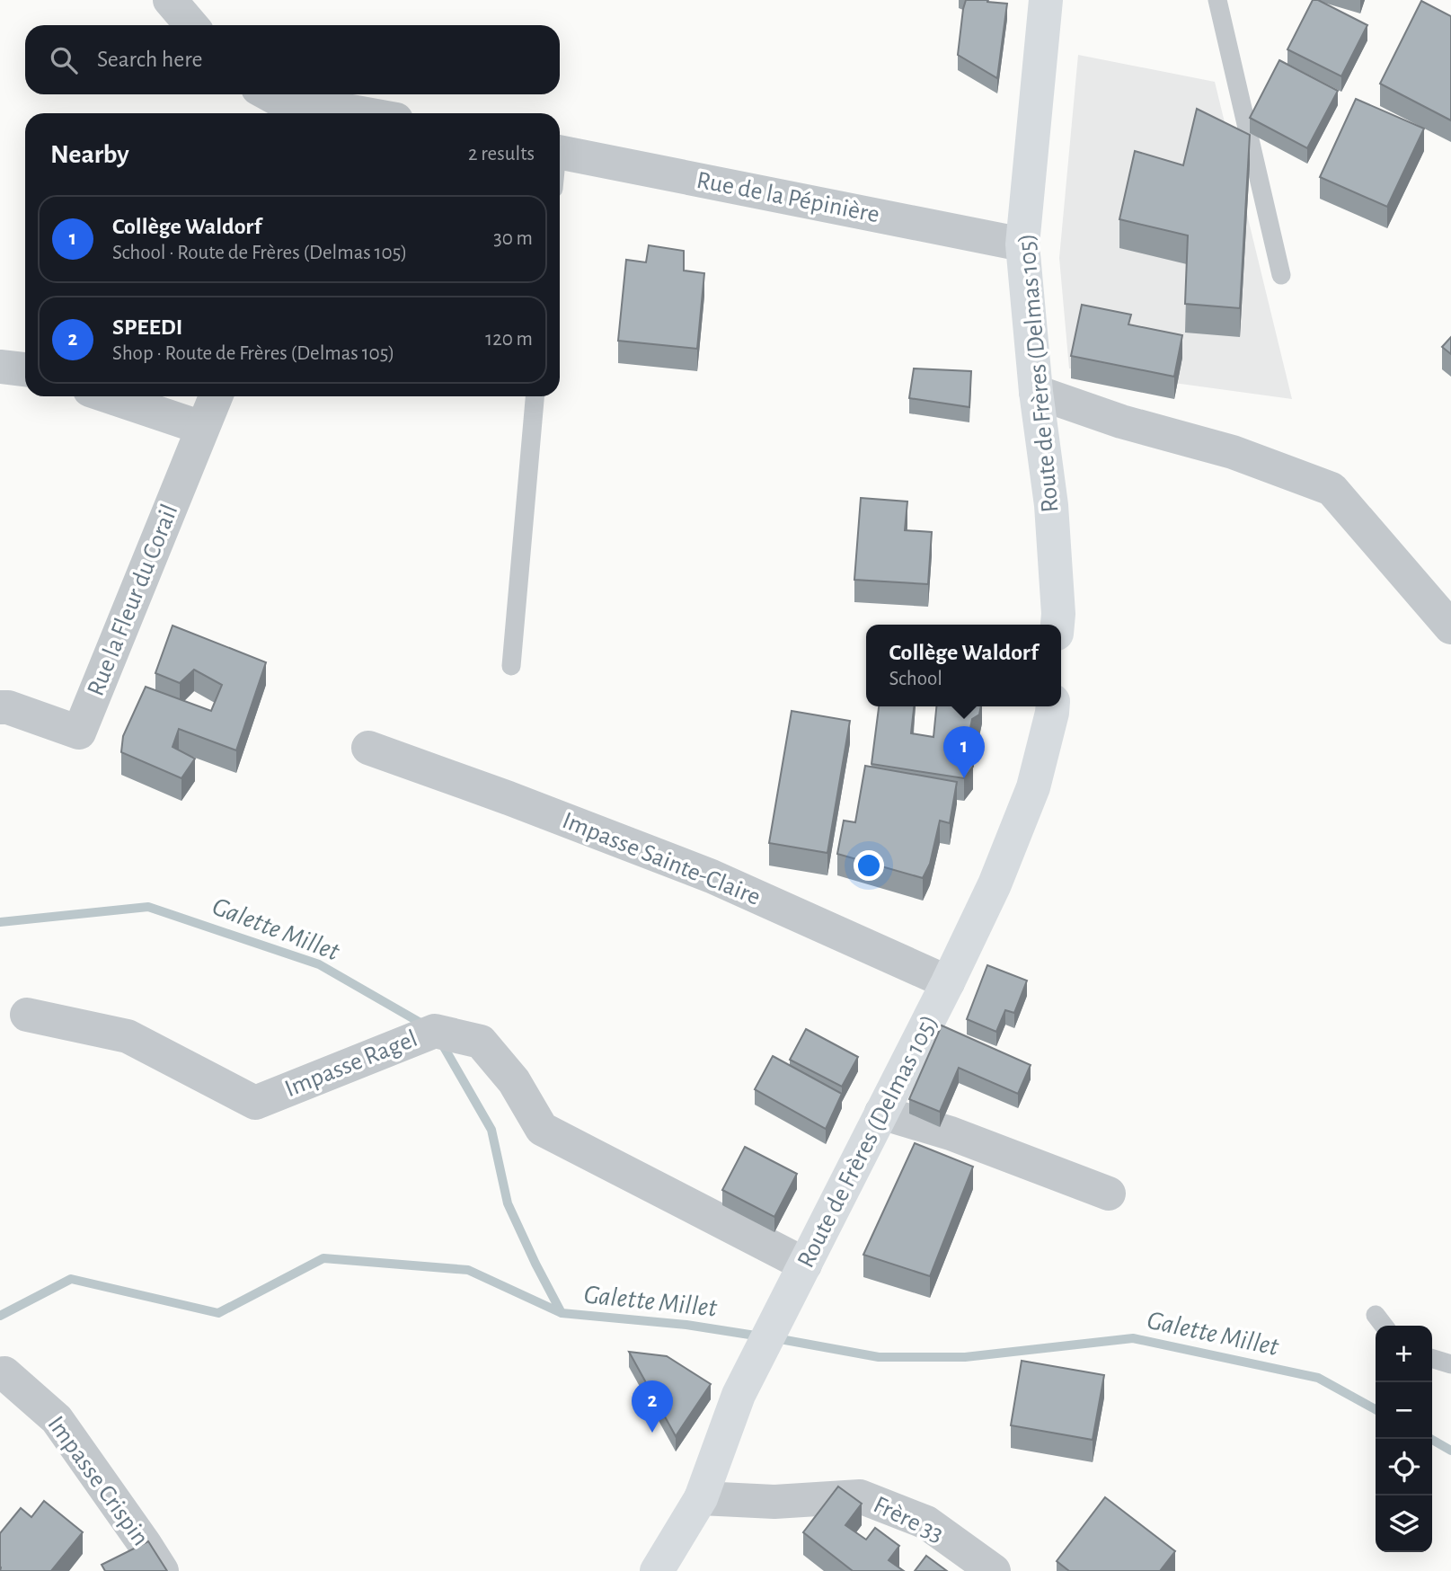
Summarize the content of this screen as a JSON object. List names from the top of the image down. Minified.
{"streets":{"main road":["Route de Frères (Delmas 105)"],"street":["Rue de la Pépinière","Rue la Fleur du Corail","Impasse Sainte-Claire","Impasse Ragel","Impasse Crispin","Frère 33"]},"crossings":[["Rue de la Pépinière","Route de Frères (Delmas 105)"],["Route de Frères (Delmas 105)","Impasse Sainte-Claire"],["Route de Frères (Delmas 105)","Impasse Ragel"],["Route de Frères (Delmas 105)","Frère 33"]],"water":["Galette Millet"],"page":{"search":"Search here","heading":["Nearby","2 results"],"list":[{"mark":"1","name":"Collège Waldorf","note":"School · Route de Frères (Delmas 105)","value":"30 m"},{"mark":"2","name":"SPEEDI","note":"Shop · Route de Frères (Delmas 105)","value":"120 m"}],"popup":["Collège Waldorf","School"],"pins":["1","2"],"map_buttons":["+","−"]}}
